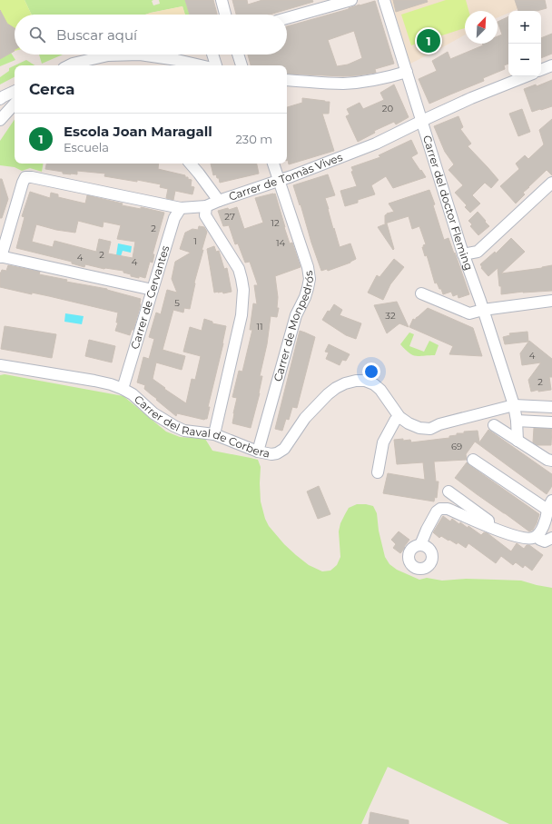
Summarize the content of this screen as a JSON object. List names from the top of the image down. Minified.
{"streets":{"street":["Carrer de Tomàs Vives","Carrer del doctor Fleming","Carrer de Cervantes","Carrer de Monpedrós","Carrer del Raval de Corbera"]},"crossings":[["Carrer de Tomàs Vives","Carrer del doctor Fleming"],["Carrer de Tomàs Vives","Carrer de Cervantes"],["Carrer de Tomàs Vives","Carrer de Monpedrós"],["Carrer del doctor Fleming","Carrer del Raval de Corbera"],["Carrer de Cervantes","Carrer del Raval de Corbera"],["Carrer de Monpedrós","Carrer del Raval de Corbera"]],"house_numbers":["20","27","12","2","1","14","2","4","4","5","32","11","4","2","69"],"north":"top right","page":{"map_buttons":["+","−"],"search":"Buscar aquí","pins":"1","heading":"Cerca","list":[{"mark":"1","name":"Escola Joan Maragall","note":"Escuela","value":"230 m"}]}}
